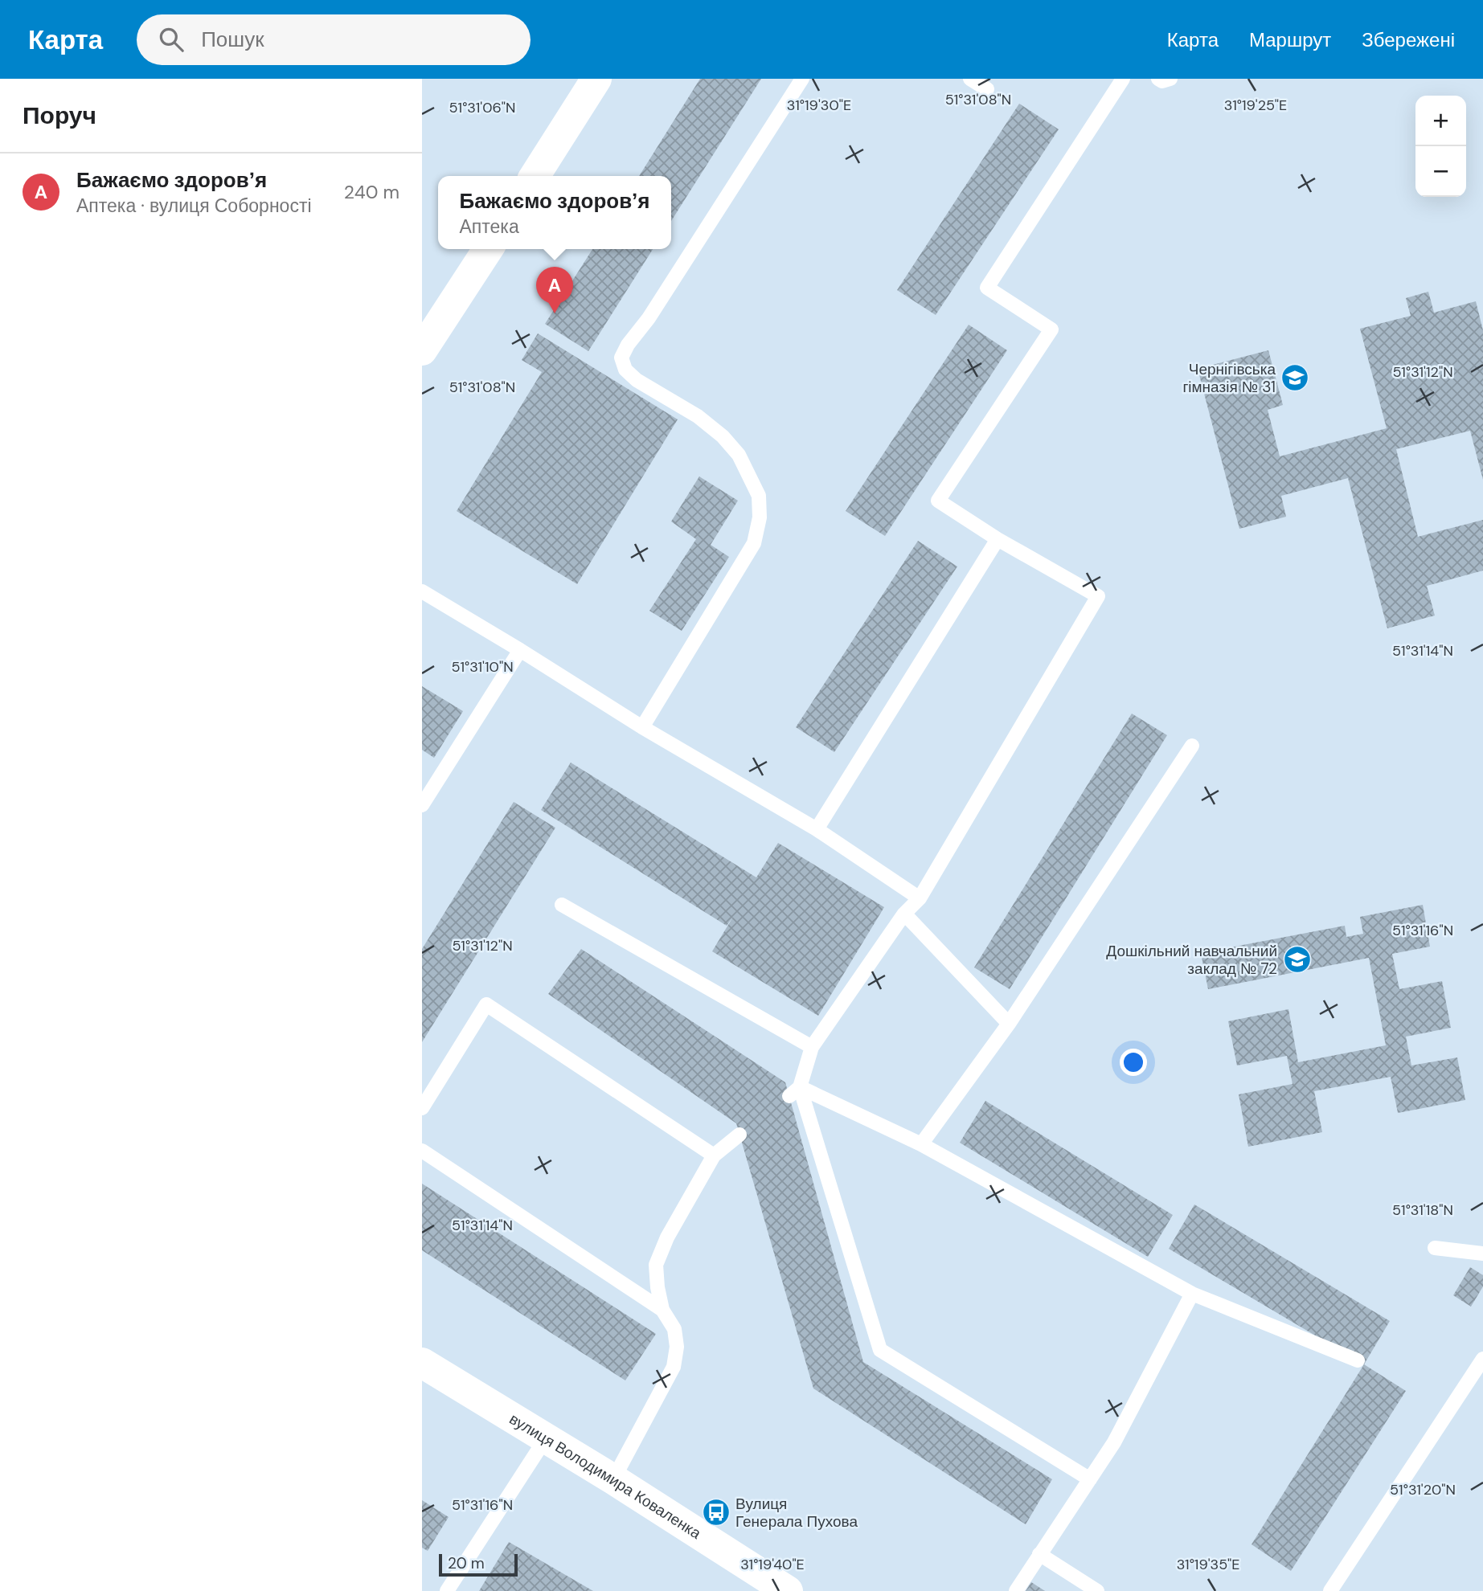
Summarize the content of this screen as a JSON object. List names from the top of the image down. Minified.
{"streets":{"street":["вулиця Володимира Коваленка"]},"places":{"school or university":["Чернігівська гімназія № 31","Дошкільний навчальний заклад № 72"],"bus stop":["Вулиця Генерала Пухова"]},"scale_bar":"20 m","page":{"header":"Карта","search":"Пошук","nav":["Карта","Маршрут","Збережені"],"heading":"Поруч","map_buttons":["+","−"],"list":[{"mark":"A","name":"Бажаємо здоровʼя","note":"Аптека · вулиця Соборності","value":"240 m"}],"popup":["Бажаємо здоровʼя","Аптека"],"pins":"A","scale":"20 m"},"coordinates":["51°31'08\"N","31°19'30\"E","31°19'25\"E","51°31'06\"N","51°31'12\"N","51°31'14\"N","51°31'10\"N","51°31'16\"N","51°31'18\"N","51°31'20\"N","31°19'40\"E","31°19'35\"E"]}
